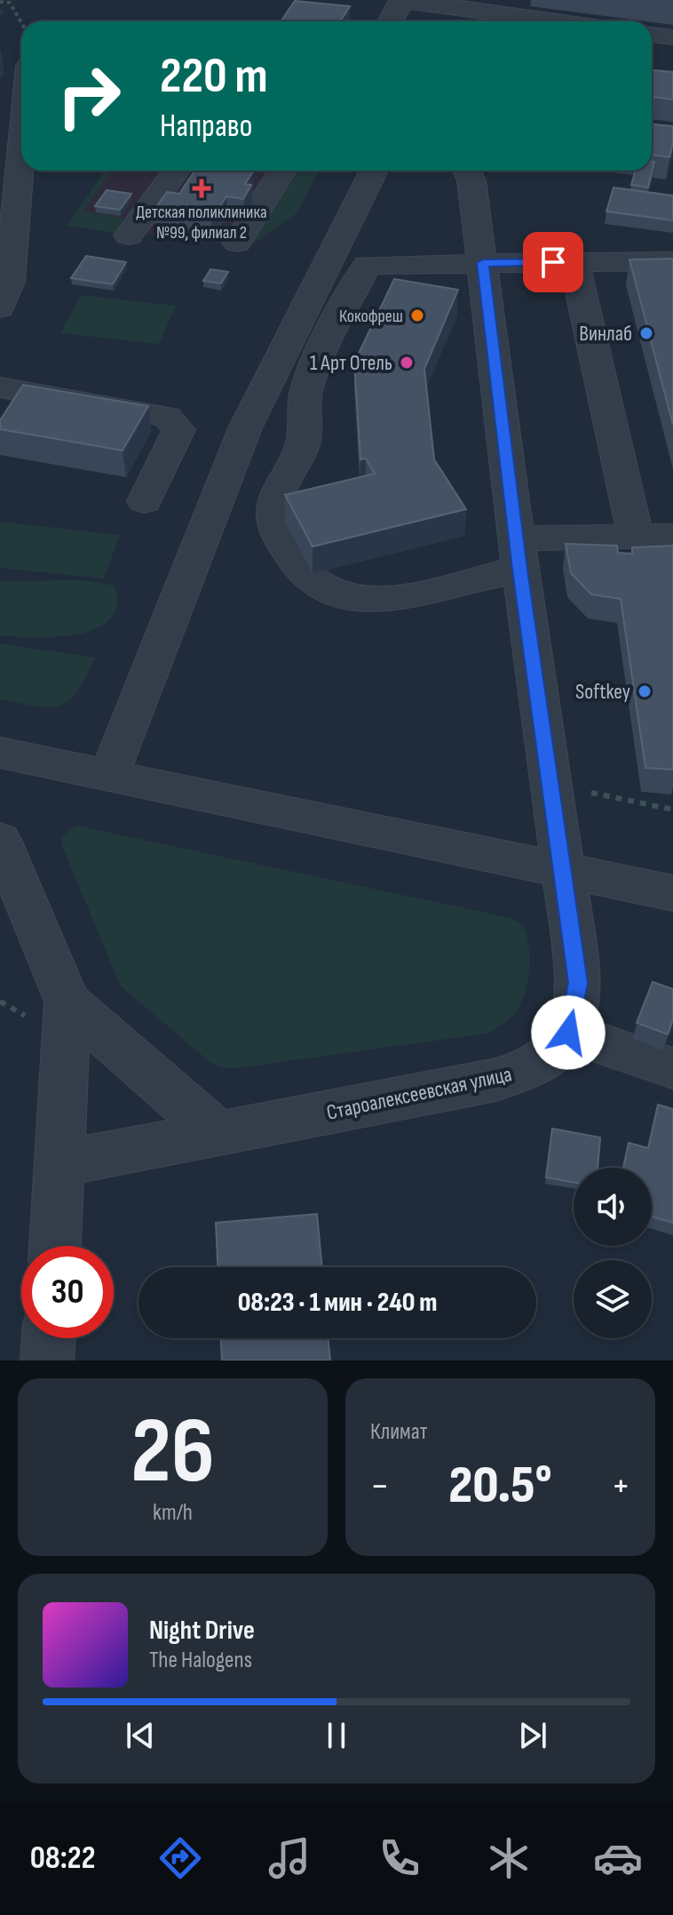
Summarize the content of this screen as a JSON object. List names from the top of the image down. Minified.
{"streets":{"street":["Староалексеевская улица"]},"places":{"health":["Детская поликлиника №99, филиал 2"],"other":["Кокофреш","Винлаб","1 Арт Отель","Softkey"]},"page":{"turn":["220 m","Направо"],"limit":"30","trip":"08:23 · 1 мин · 240 m","tile":[["26","km/h"],"Климат"],"heat":["−","20.5°","+"],"song":["Night Drive","The Halogens"],"tabs":"08:22"}}
